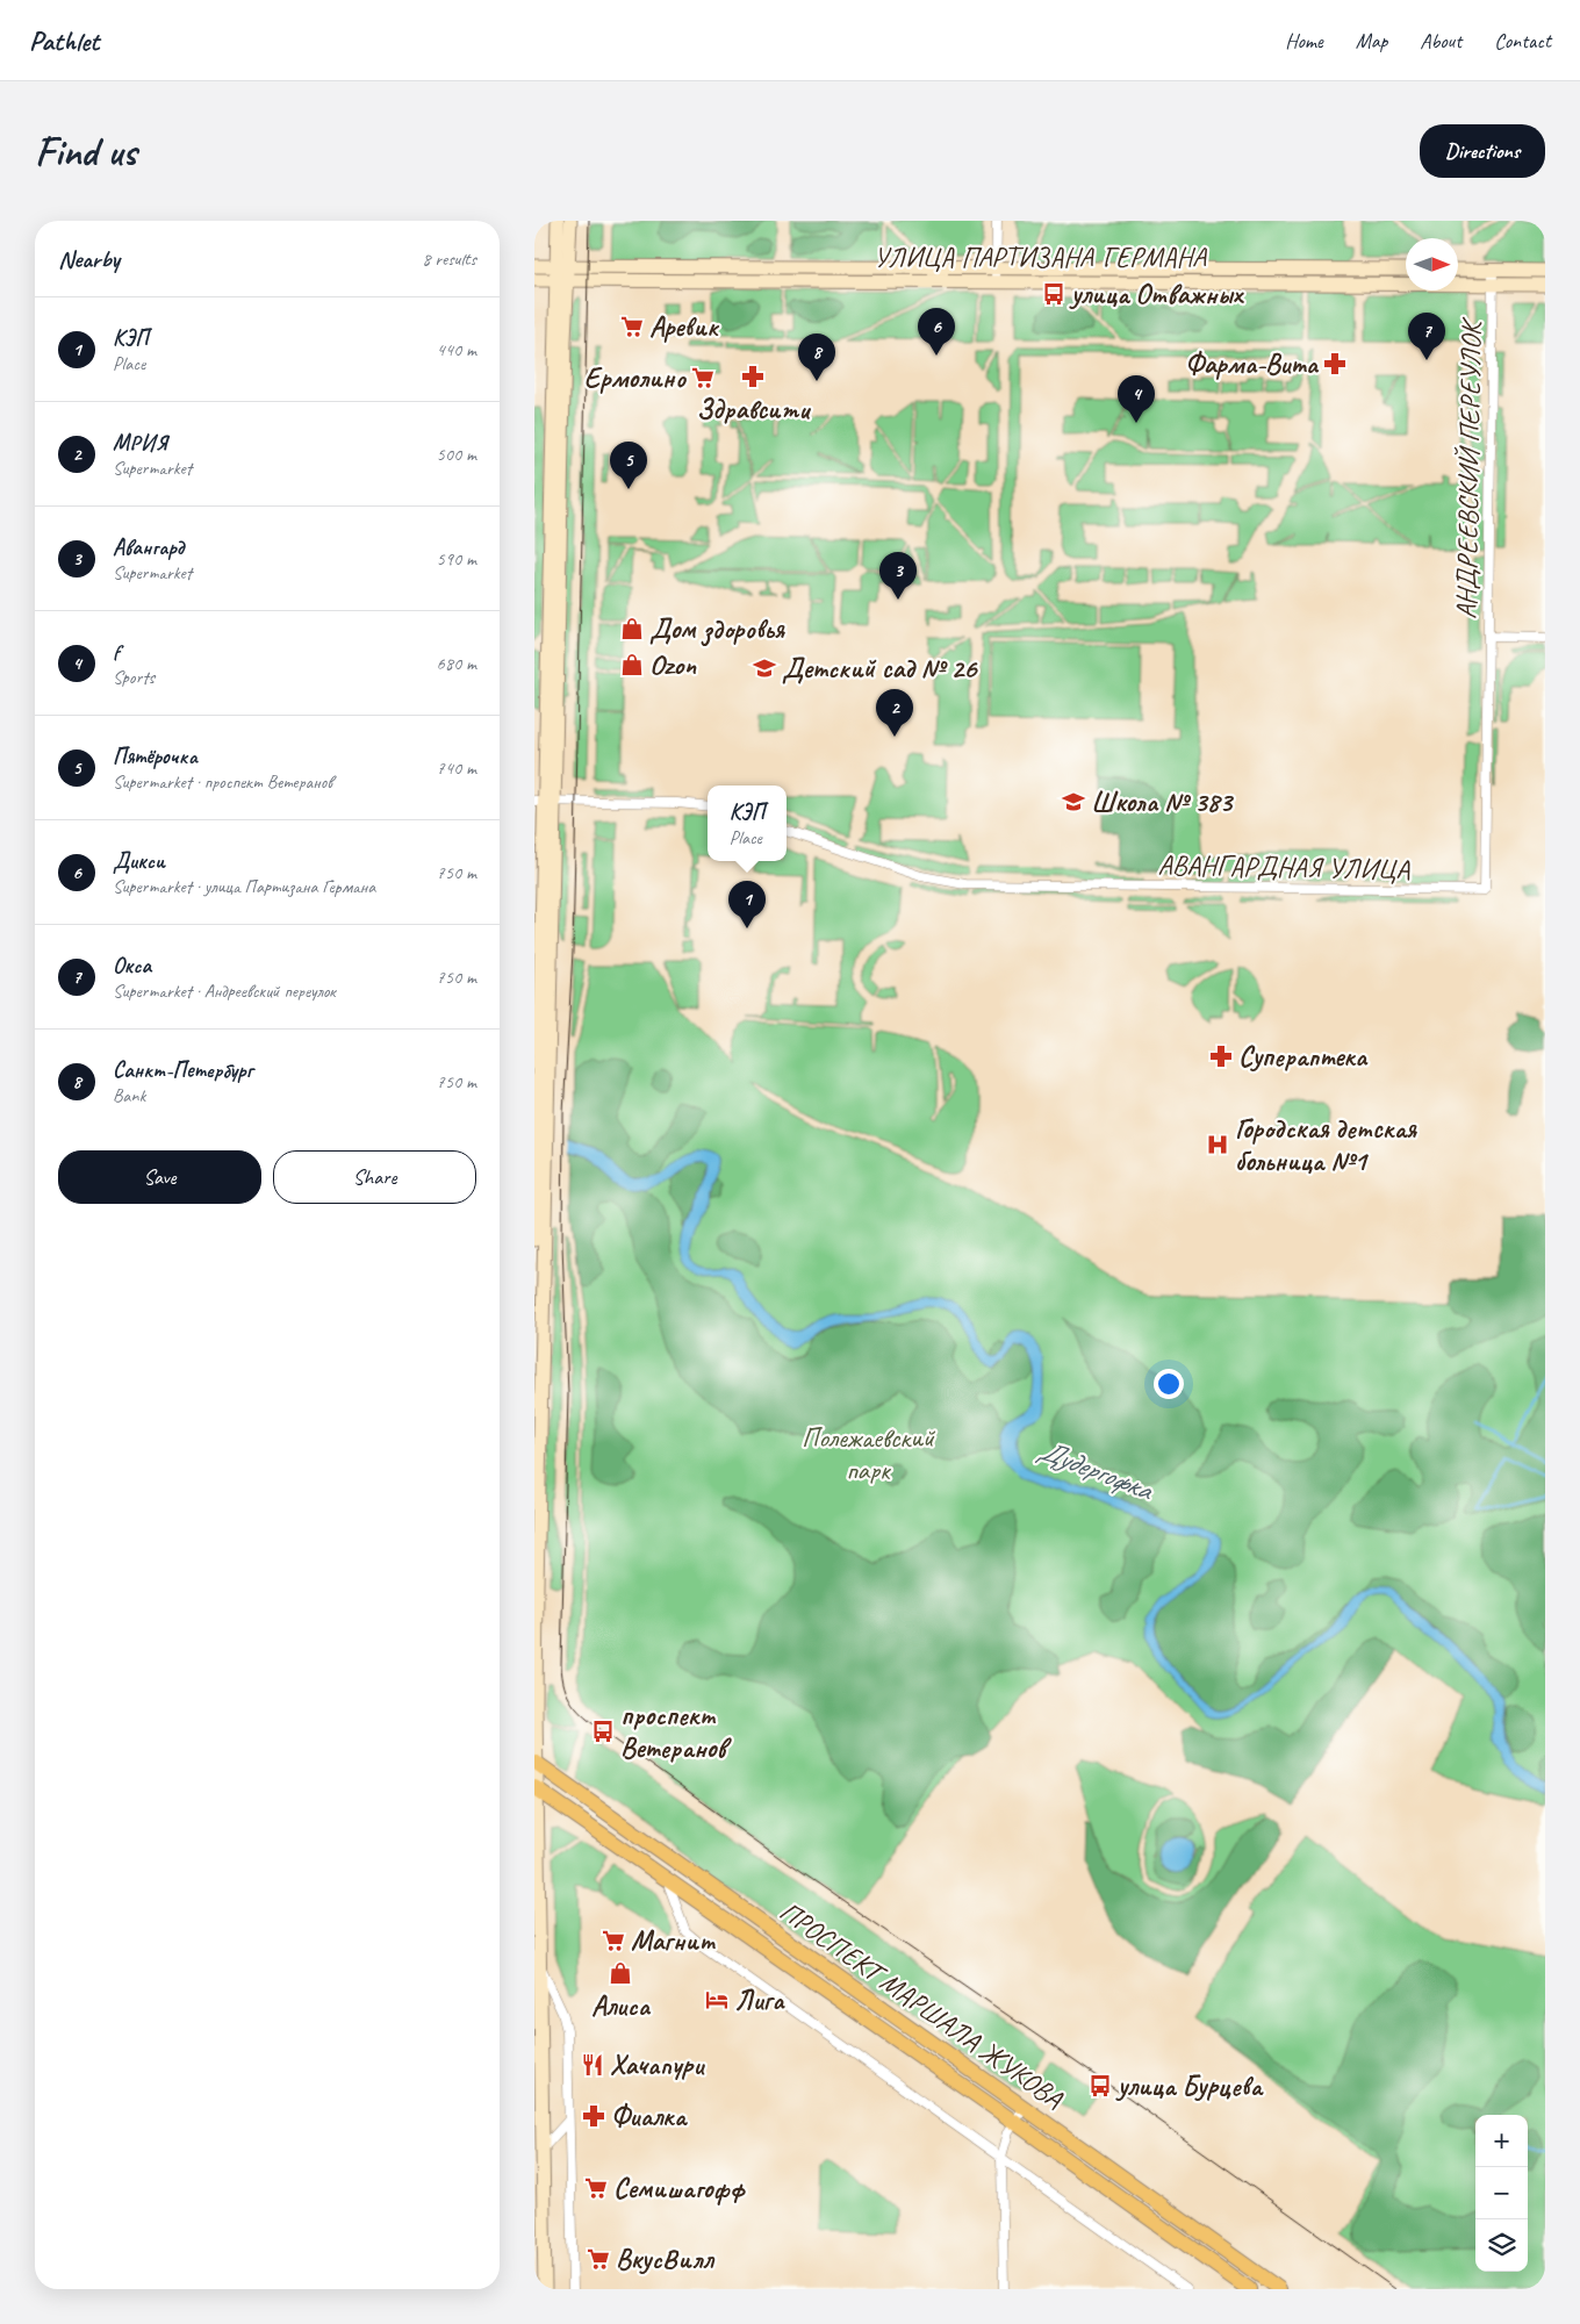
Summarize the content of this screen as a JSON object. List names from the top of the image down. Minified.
{"streets":{"main road":["УЛИЦА ПАРТИЗАНА ГЕРМАНА","ПРОСПЕКТ МАРШАЛА ЖУКОВА"],"street":["АНДРЕЕВСКИЙ ПЕРЕУЛОК","АВАНГАРДНАЯ УЛИЦА"]},"crossings":[["УЛИЦА ПАРТИЗАНА ГЕРМАНА","АНДРЕЕВСКИЙ ПЕРЕУЛОК"],["АНДРЕЕВСКИЙ ПЕРЕУЛОК","АВАНГАРДНАЯ УЛИЦА"]],"water":["Дудергофка"],"parks":["Полежаевский парк"],"places":{"bus stop":["улица Отважных","проспект Ветеранов","улица Бурцева"],"supermarket":["Аревик","Ермолино","Магнит","Семишагофф","ВкусВилл"],"pharmacy":["Фарма-Вита","Здравсити","Супераптека","Фиалка"],"shop":["Дом здоровья","Ozon","Алиса"],"school or university":["Детский сад № 26","Школа № 383"],"hospital":["Городская детская больница №1"],"hotel":["Лига"],"restaurant":["Хачапури"]},"north":"right","page":{"header":"Pathlet","nav":["Home","Map","About","Contact"],"buttons":["Directions",["Save","Share"]],"title":"Find us","heading":["Nearby","8 results"],"list":[{"mark":"1","name":"КЭП","note":"Place","value":"440 m"},{"mark":"2","name":"МРИЯ","note":"Supermarket","value":"500 m"},{"mark":"3","name":"Авангард","note":"Supermarket","value":"590 m"},{"mark":"4","name":"f","note":"Sports","value":"680 m"},{"mark":"5","name":"Пятёрочка","note":"Supermarket · проспект Ветеранов","value":"740 m"},{"mark":"6","name":"Дикси","note":"Supermarket · улица Партизана Германа","value":"750 m"},{"mark":"7","name":"Окса","note":"Supermarket · Андреевский переулок","value":"750 m"},{"mark":"8","name":"Санкт-Петербург","note":"Bank","value":"750 m"}],"pins":["6","7","8","4","5","3","2","1"],"popup":["КЭП","Place"],"map_buttons":["+","−"]}}
